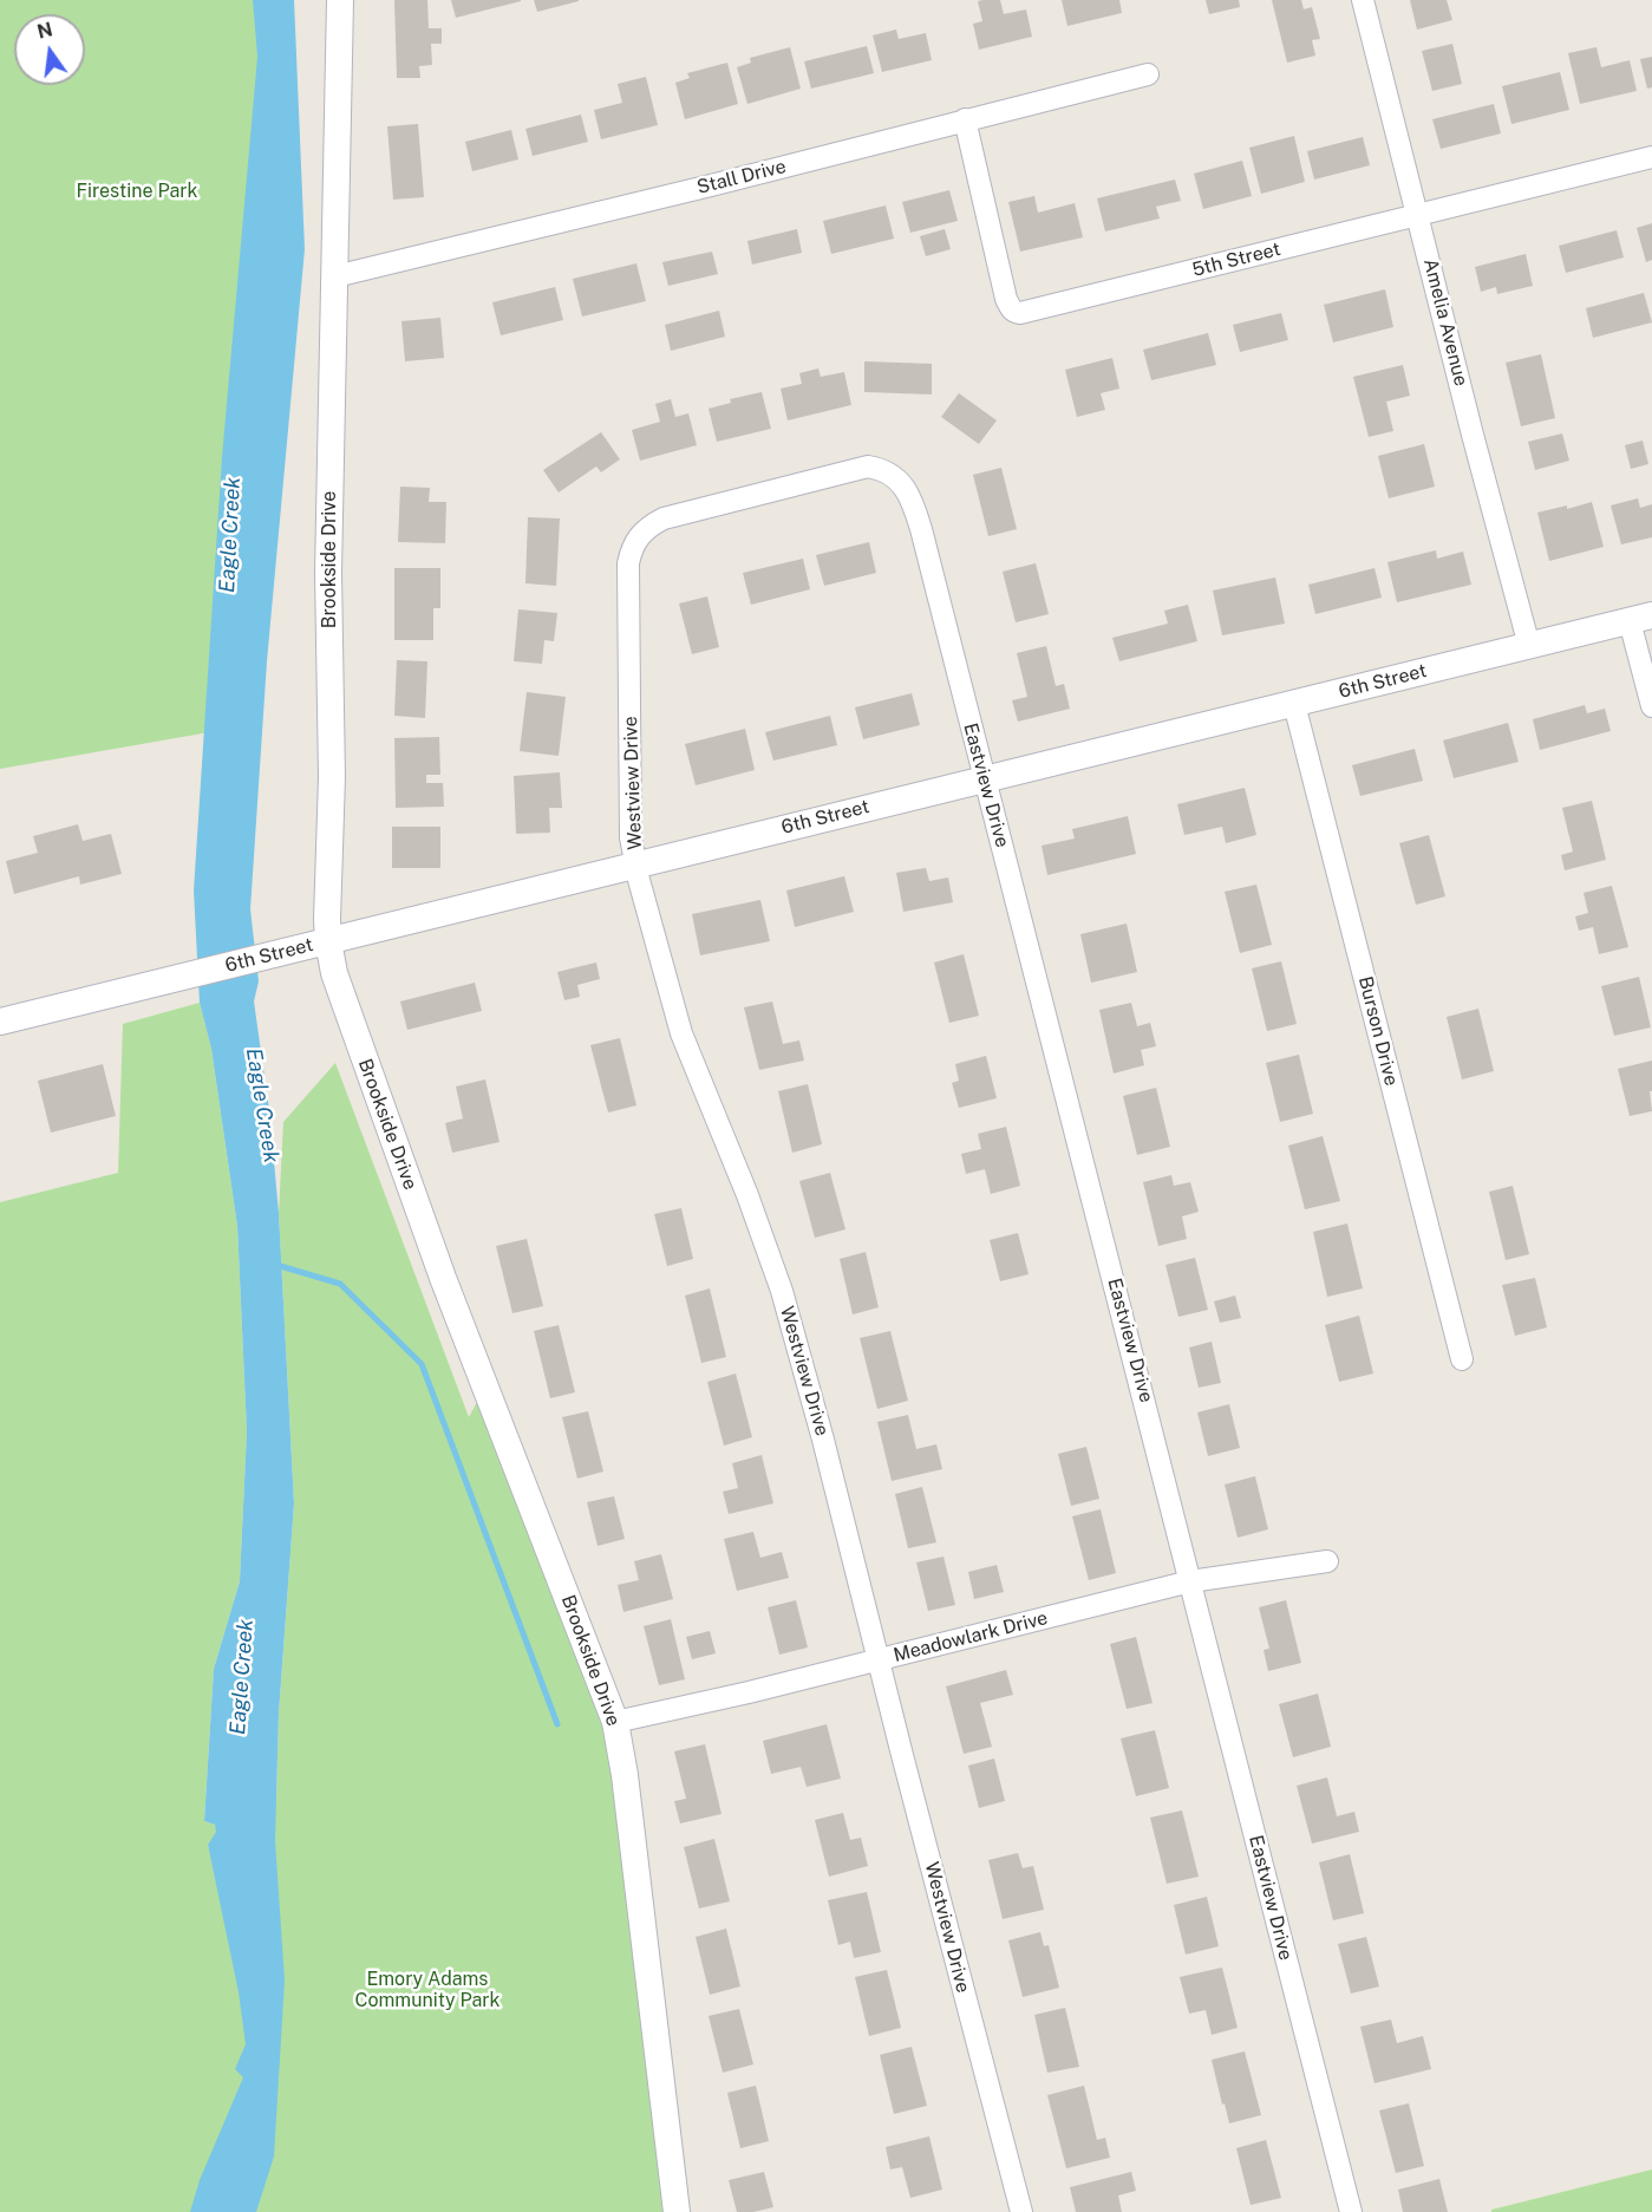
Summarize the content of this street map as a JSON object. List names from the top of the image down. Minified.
{"streets":{"street":["Stall Drive","5th Street","Amelia Avenue","Brookside Drive","6th Street","Westview Drive","Eastview Drive","Burson Drive","Meadowlark Drive"]},"crossings":[["Stall Drive","5th Street"],["Stall Drive","Brookside Drive"],["5th Street","Amelia Avenue"],["Amelia Avenue","6th Street"],["Brookside Drive","6th Street"],["Brookside Drive","Meadowlark Drive"],["6th Street","Westview Drive"],["6th Street","Eastview Drive"],["6th Street","Burson Drive"],["Westview Drive","Eastview Drive"],["Westview Drive","Meadowlark Drive"],["Eastview Drive","Meadowlark Drive"]],"water":["Eagle Creek"],"parks":["Firestine Park","Emory Adams Community Park"],"north":"top"}
